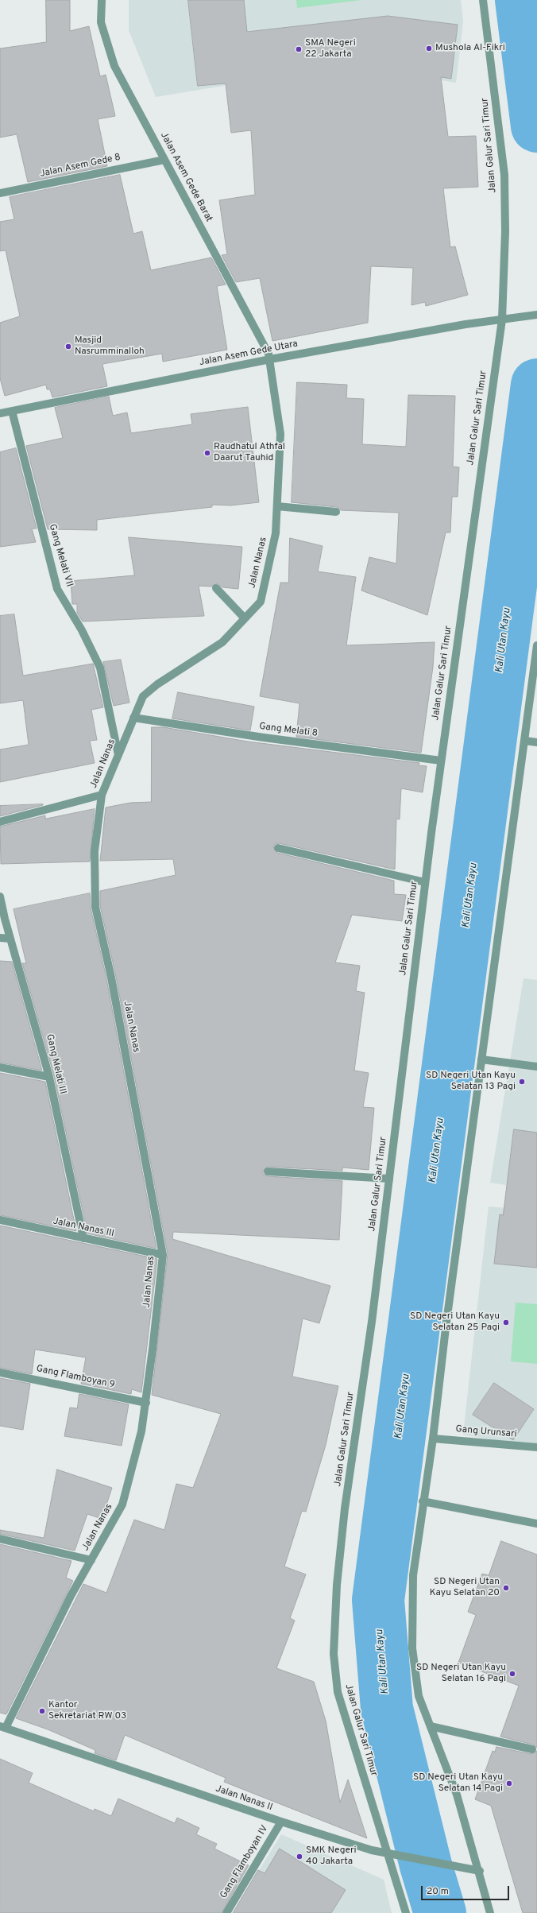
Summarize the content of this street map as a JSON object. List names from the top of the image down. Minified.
{"streets":{"street":["Jalan Galur Sari Timur","Jalan Asem Gede 8","Jalan Asem Gede Barat","Jalan Asem Gede Utara","Gang Melati VII","Jalan Nanas","Gang Melati 8","Gang Melati III","Jalan Nanas III","Gang Flamboyan 9","Gang Urunsari","Jalan Nanas II","Gang Flamboyan IV"]},"crossings":[["Jalan Galur Sari Timur","Jalan Asem Gede Utara"],["Jalan Galur Sari Timur","Gang Melati 8"],["Jalan Galur Sari Timur","Jalan Nanas II"],["Jalan Asem Gede 8","Jalan Asem Gede Barat"],["Jalan Asem Gede Barat","Jalan Asem Gede Utara"],["Jalan Asem Gede Barat","Jalan Nanas"],["Jalan Asem Gede Utara","Gang Melati VII"],["Jalan Asem Gede Utara","Jalan Nanas"],["Gang Melati VII","Jalan Nanas"],["Jalan Nanas","Gang Melati 8"],["Jalan Nanas","Jalan Nanas III"],["Jalan Nanas","Gang Flamboyan 9"],["Jalan Nanas","Jalan Nanas II"],["Gang Melati III","Jalan Nanas III"],["Jalan Nanas II","Gang Flamboyan IV"]],"water":["Kali Utan Kayu"],"places":["Mushola Al-Fikri","SMA Negeri 22 Jakarta","Masjid Nasrumminalloh","Raudhatul Athfal Daarut Tauhid","SD Negeri Utan Kayu Selatan 13 Pagi","SD Negeri Utan Kayu Selatan 25 Pagi","SD Negeri Utan Kayu Selatan 20","SD Negeri Utan Kayu Selatan 16 Pagi","Kantor Sekretariat RW 03","SD Negeri Utan Kayu Selatan 14 Pagi","SMK Negeri 40 Jakarta"],"scale_bar":"20 m"}
